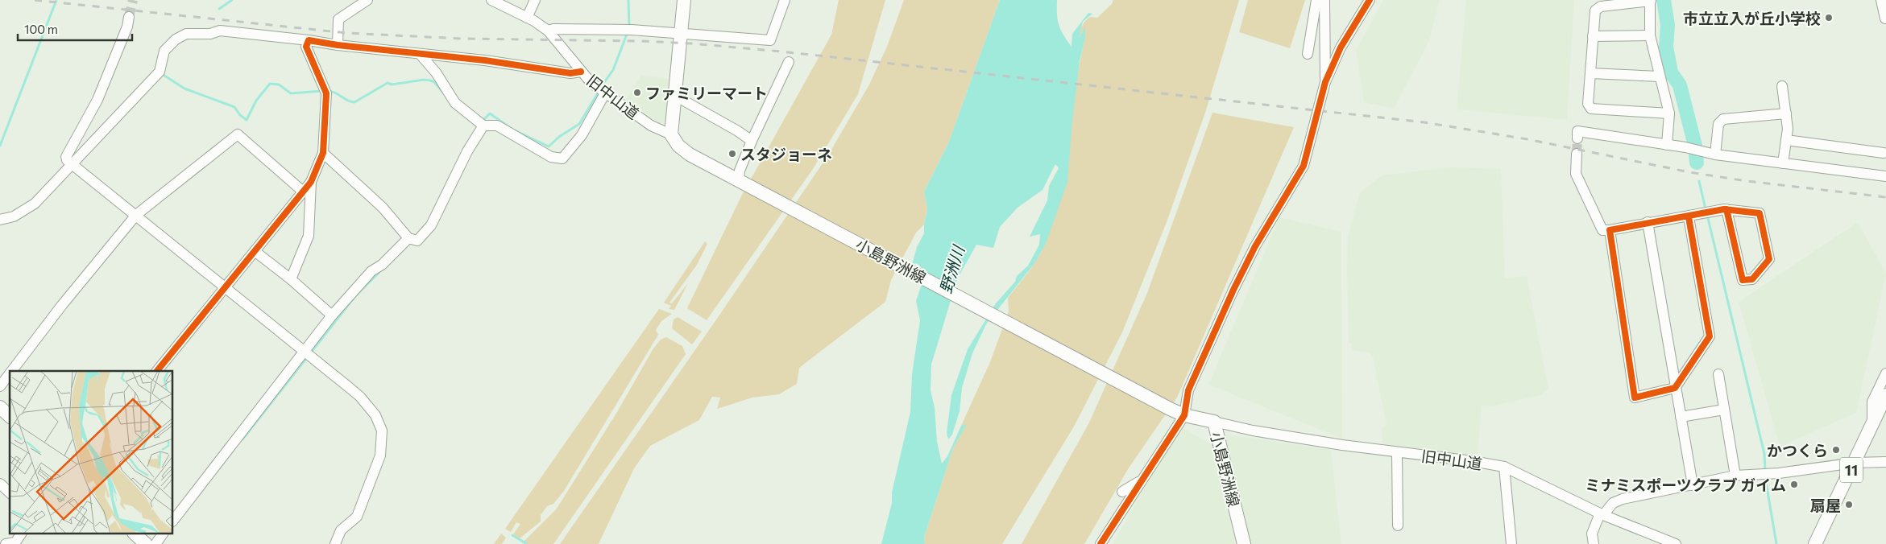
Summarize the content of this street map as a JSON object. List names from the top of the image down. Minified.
{"streets":{"main road":["小島野洲線","11"],"street":["旧中山道"]},"crossings":[["旧中山道","小島野洲線"]],"water":["野洲川"],"places":["市立立入が丘小学校","ファミリーマート","スタジョーネ","かつくら","ミナミスポーツクラブ ガイム","扇屋"],"scale_bar":"100 m"}
